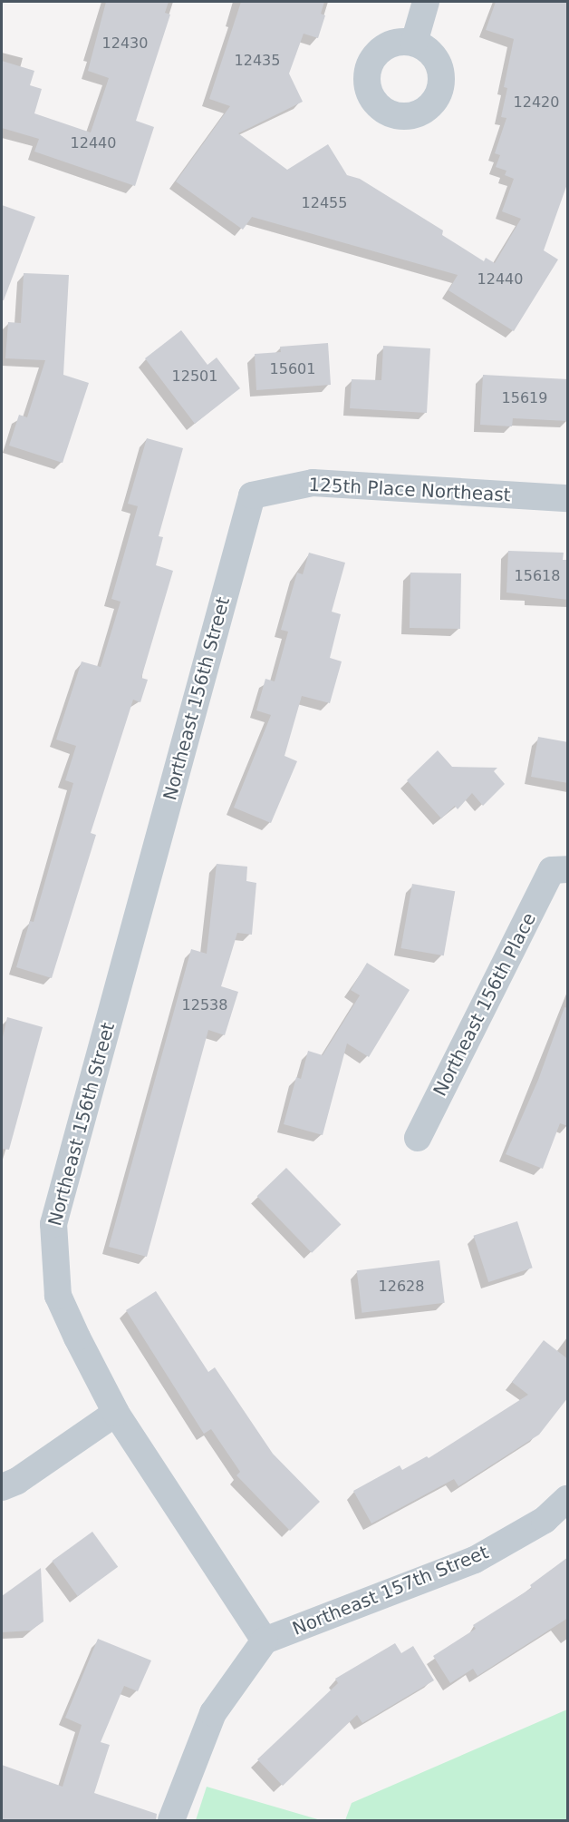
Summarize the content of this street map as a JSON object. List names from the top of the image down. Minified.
{"streets":{"street":["125th Place Northeast","Northeast 156th Street","Northeast 156th Place","Northeast 157th Street"]},"crossings":[["125th Place Northeast","Northeast 156th Street"],["Northeast 156th Street","Northeast 157th Street"]],"house_numbers":["12430","12435","12420","12440","12455","12440","15601","12501","15619","15618","12538","12628"]}
